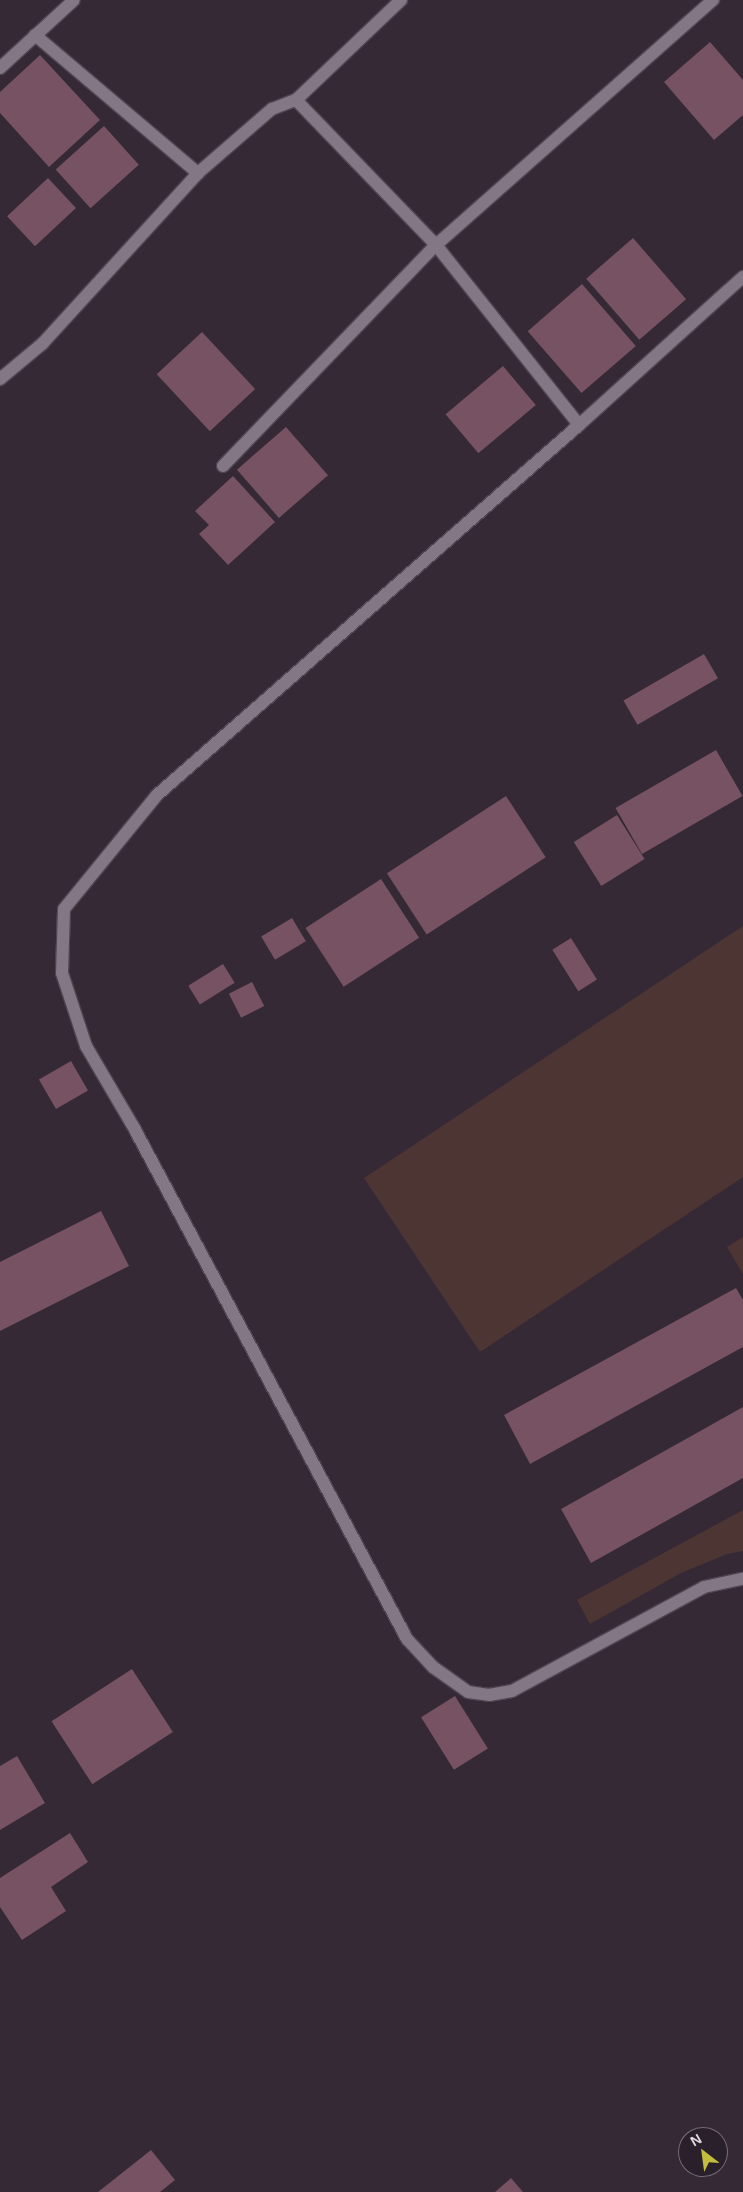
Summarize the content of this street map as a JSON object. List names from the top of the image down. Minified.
{"north":"top left"}
